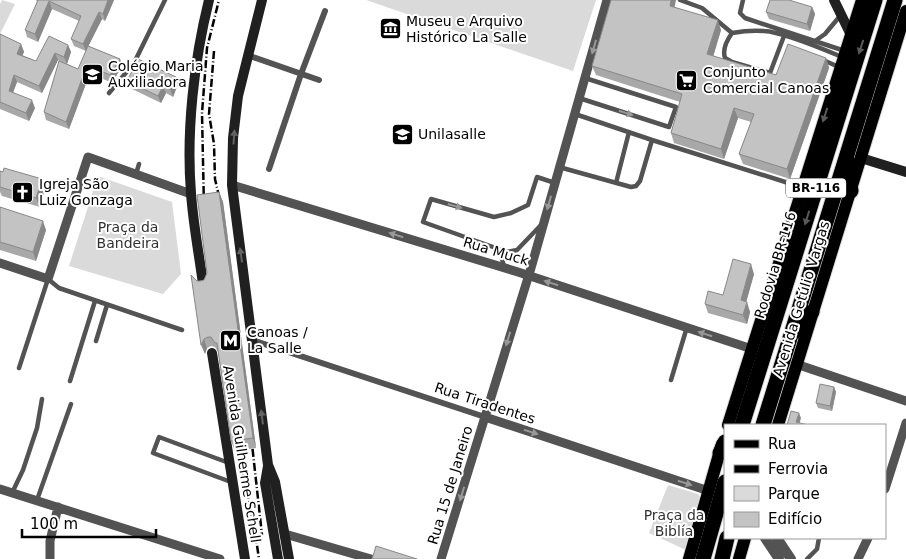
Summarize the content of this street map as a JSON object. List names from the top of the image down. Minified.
{"streets":{"highway":["BR-116","Rodovia BR-116"],"main road":["Avenida Getúlio Vargas","Avenida Guilherme Schell"],"street":["Rua Muck","Rua Tiradentes","Rua 15 de Janeiro"]},"crossings":[["BR-116","Rodovia BR-116"],["BR-116","Avenida Getúlio Vargas"],["Rua Muck","Rua 15 de Janeiro"],["Rua Tiradentes","Rua 15 de Janeiro"]],"one_way":["Rua Muck","Rua Tiradentes","Rua 15 de Janeiro"],"parks":["Praça da Bandeira","Praça da Biblía"],"places":{"museum":["Museu e Arquivo Histórico La Salle"],"school or university":["Colégio Maria Auxiliadora","Unilasalle"],"supermarket":["Conjunto Comercial Canoas"],"church":["Igreja São Luiz Gonzaga"],"metro station":["Canoas / La Salle"]},"legend":["Rua","Ferrovia","Parque","Edifício"],"scale_bar":"100 m"}
